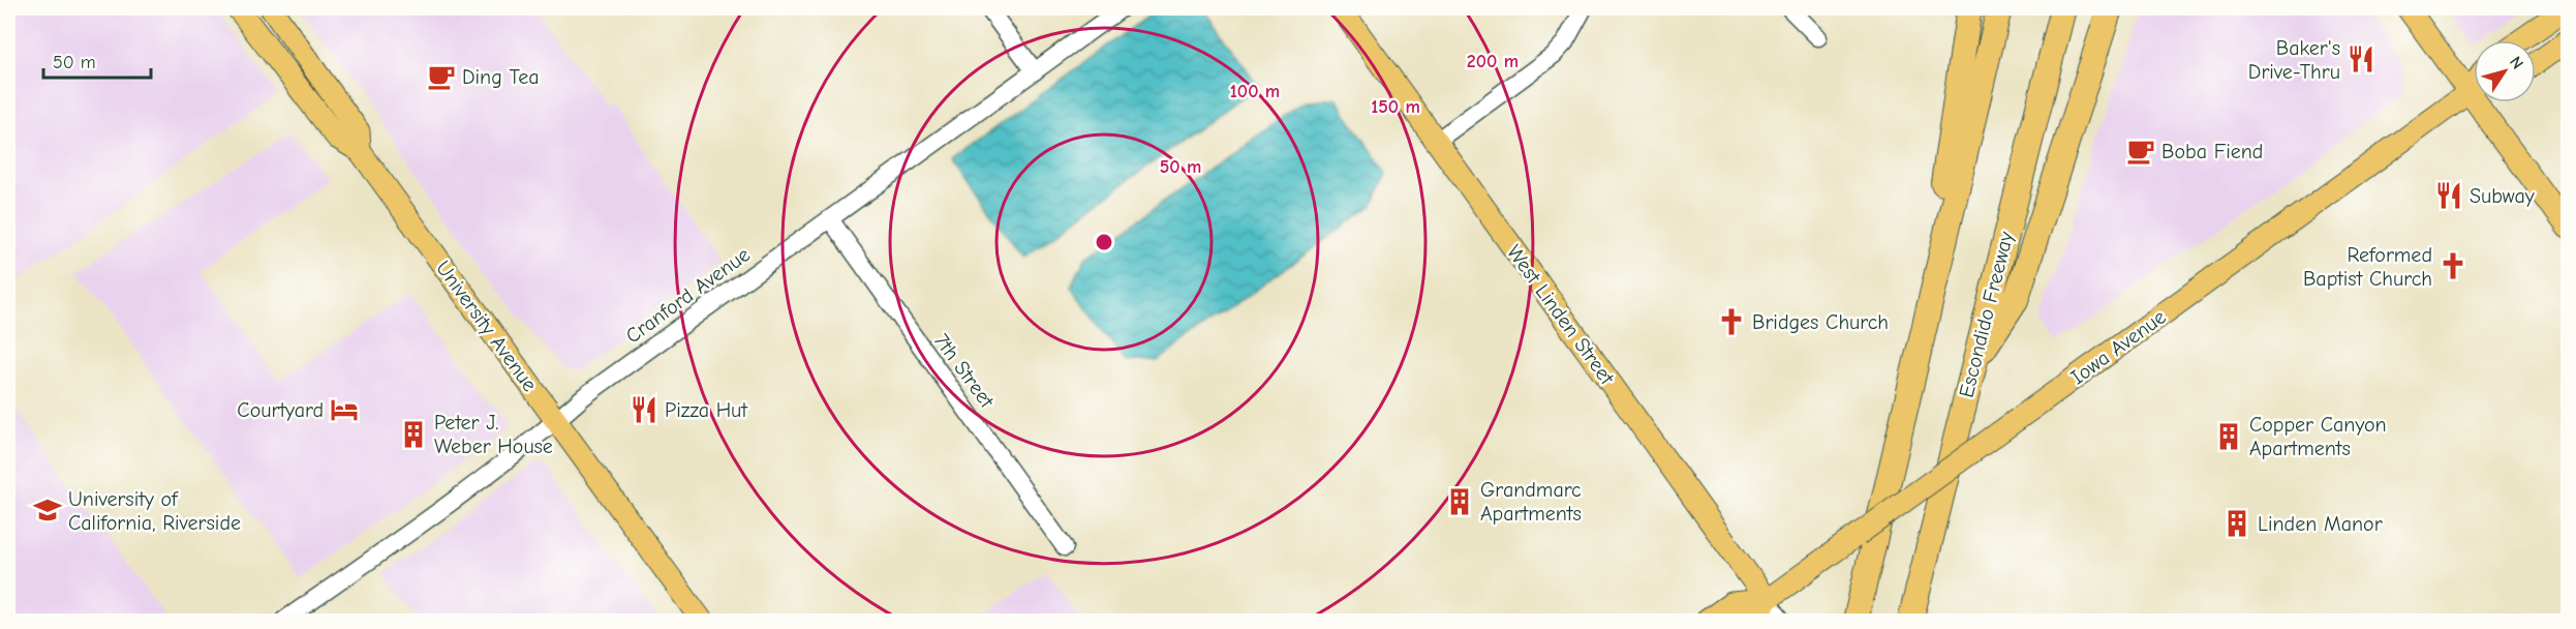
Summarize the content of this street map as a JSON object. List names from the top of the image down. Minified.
{"streets":{"highway":["Escondido Freeway"],"main road":["West Linden Street","University Avenue","Iowa Avenue"],"street":["Cranford Avenue","7th Street"]},"crossings":[["Cranford Avenue","University Avenue"],["Cranford Avenue","7th Street"],["West Linden Street","Iowa Avenue"]],"places":{"restaurant":["Baker's Drive-Thru","Subway","Pizza Hut"],"cafe":["Ding Tea","Boba Fiend"],"church":["Reformed Baptist Church","Bridges Church"],"hotel":["Courtyard"],"building":["Peter J. Weber House","Copper Canyon Apartments","Grandmarc Apartments","Linden Manor"],"school or university":["University of California, Riverside"]},"scale_bar":"50 m","north":"top right","rings":["200 m","100 m","150 m","50 m"]}
